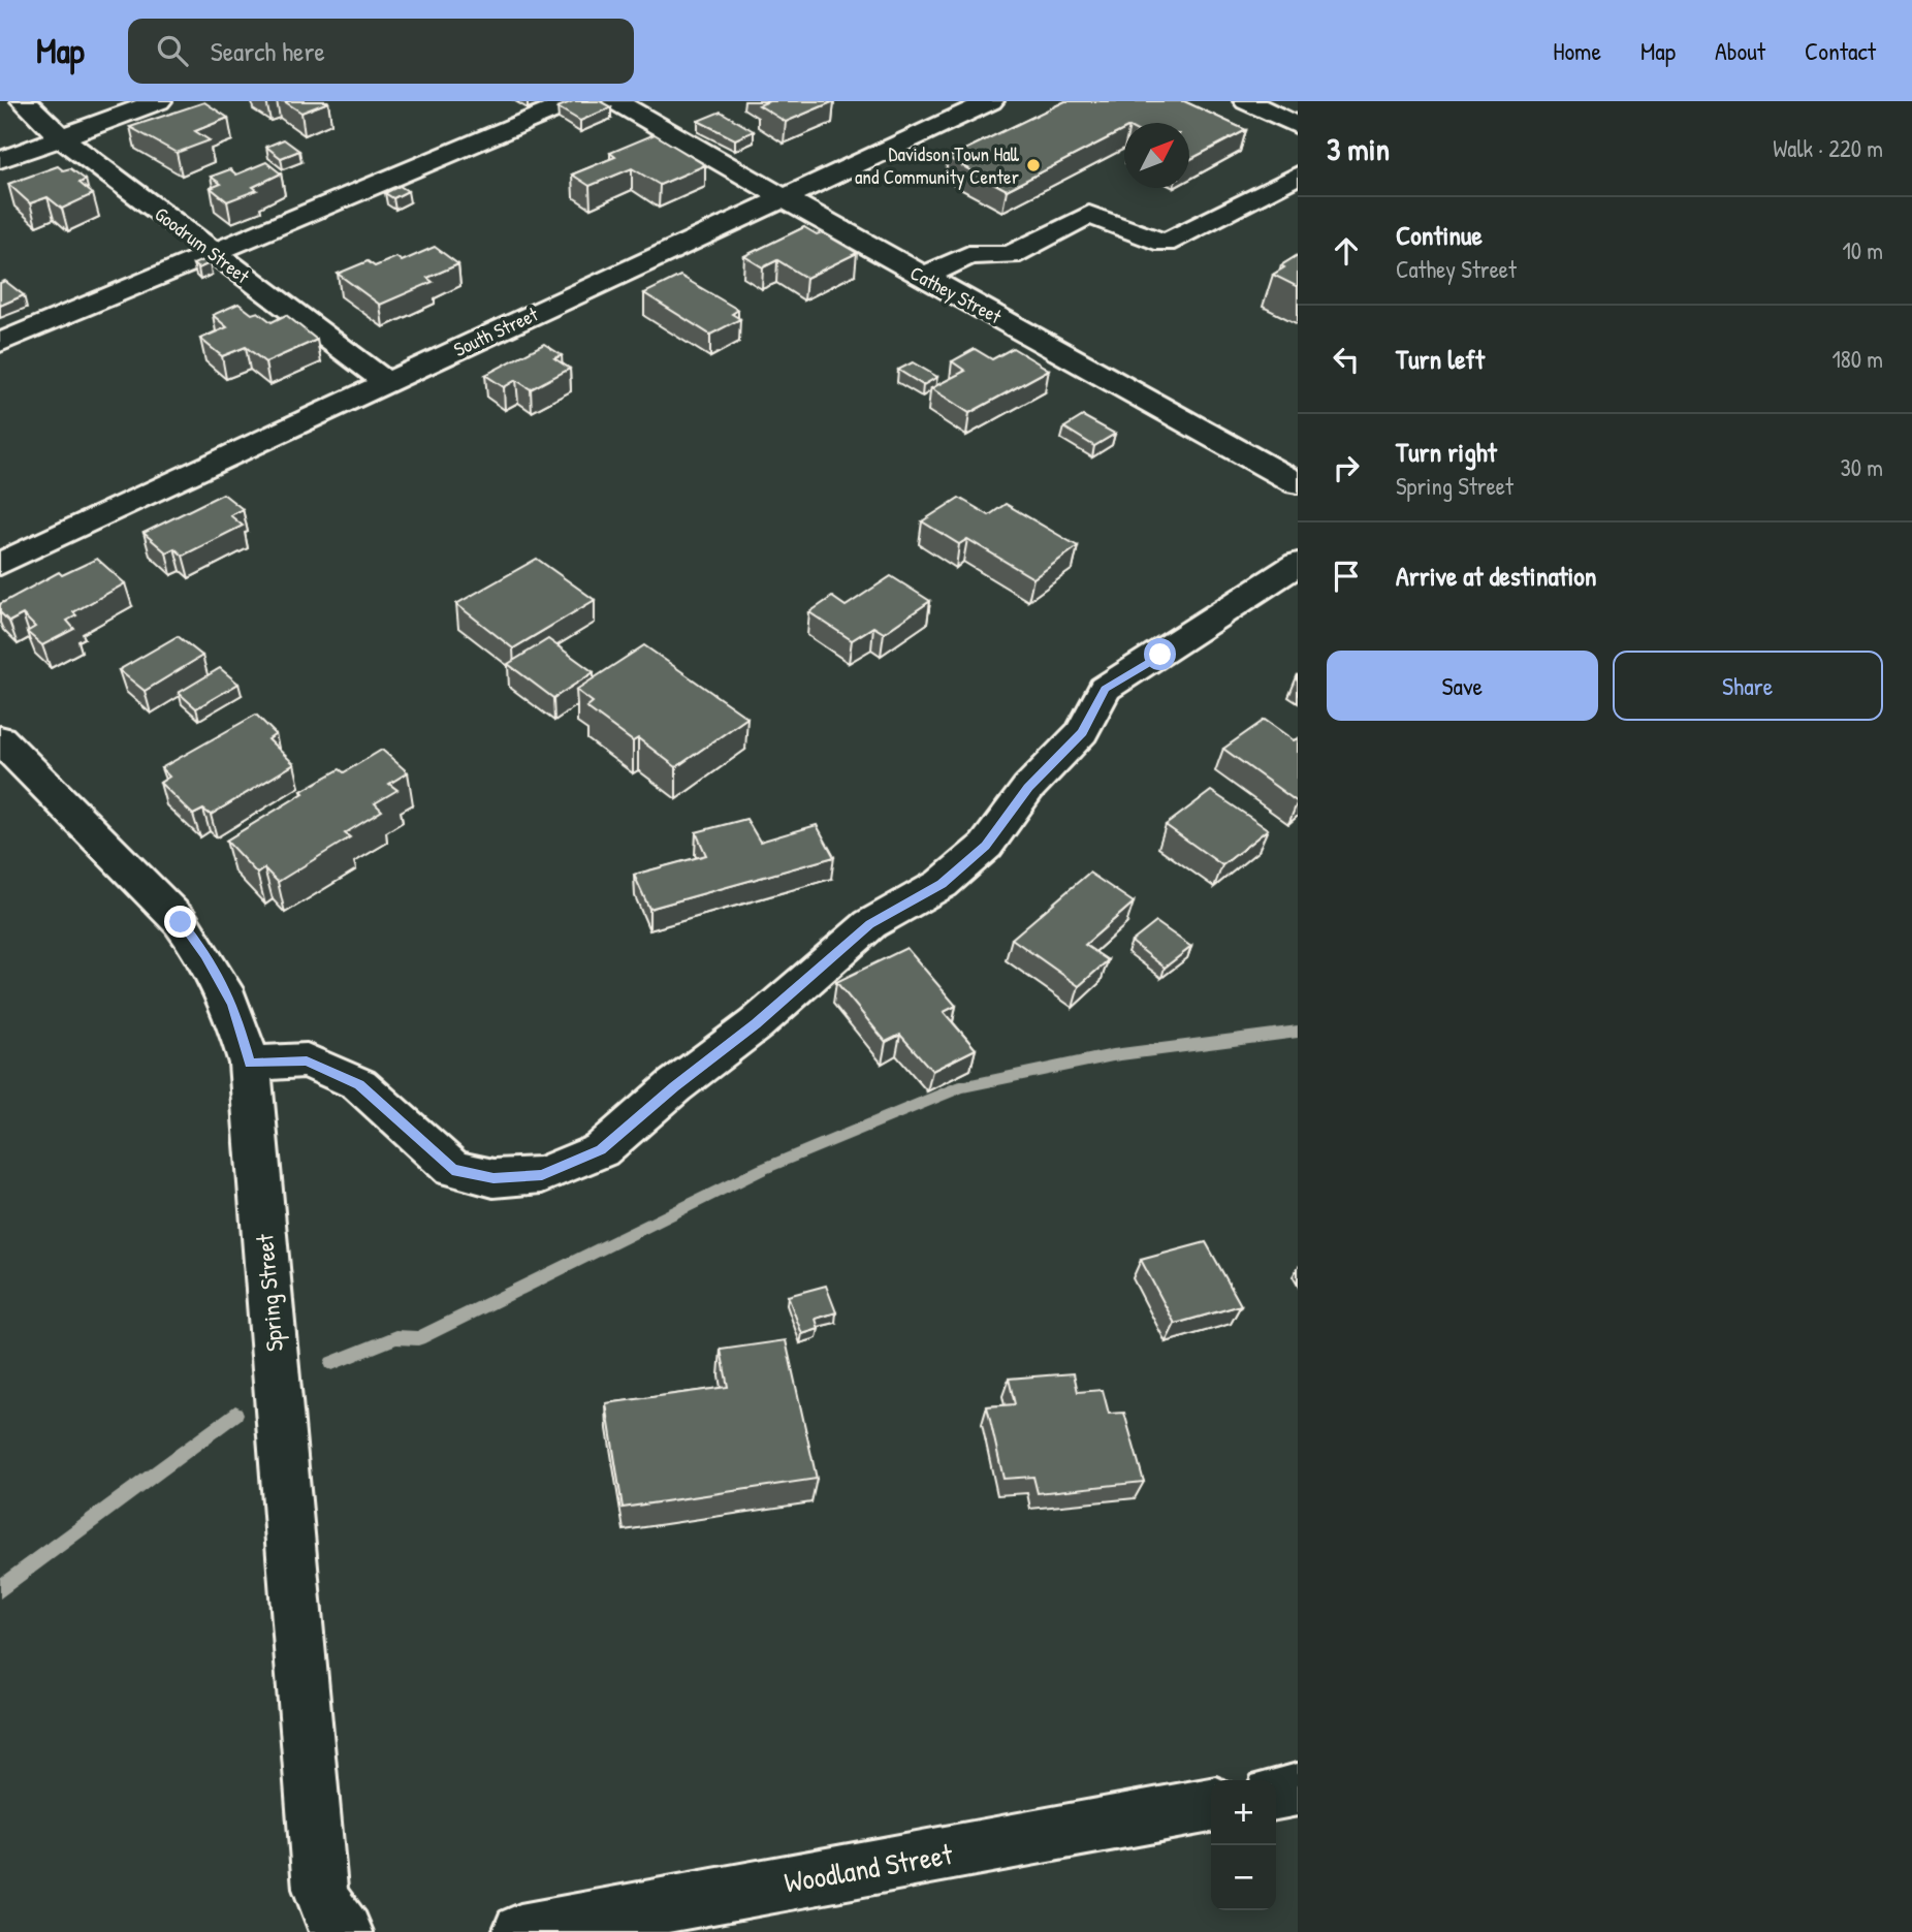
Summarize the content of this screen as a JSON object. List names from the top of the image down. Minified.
{"streets":{"street":["Goodrum Street","Cathey Street","South Street","Spring Street","Woodland Street"]},"crossings":[["Goodrum Street","South Street"],["Cathey Street","South Street"]],"places":["Davidson Town Hall and Community Center"],"north":"top right","page":{"header":"Map","search":"Search here","nav":["Home","Map","About","Contact"],"heading":["3 min","Walk · 220 m"],"list":[["Continue","Cathey Street","10 m"],["Turn left","180 m"],["Turn right","Spring Street","30 m"],"Arrive at destination"],"buttons":["Save","Share"],"map_buttons":["+","−"]}}
